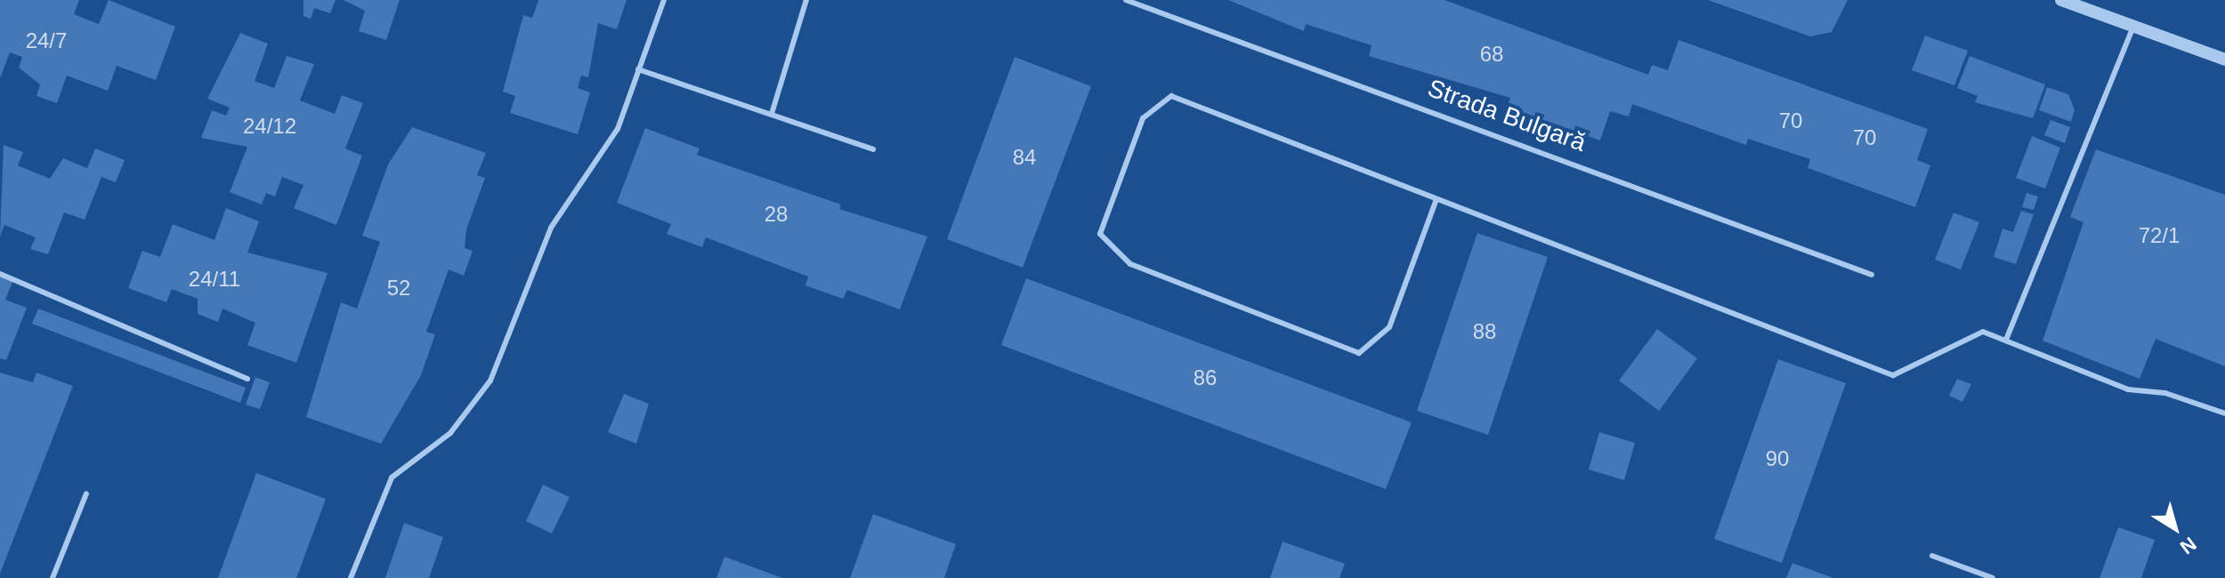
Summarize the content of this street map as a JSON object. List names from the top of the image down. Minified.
{"streets":{"lane":["Strada Bulgară"]},"house_numbers":["24/7","68","70","24/12","70","84","28","72/1","24/11","52","88","86","90"],"north":"bottom right"}
